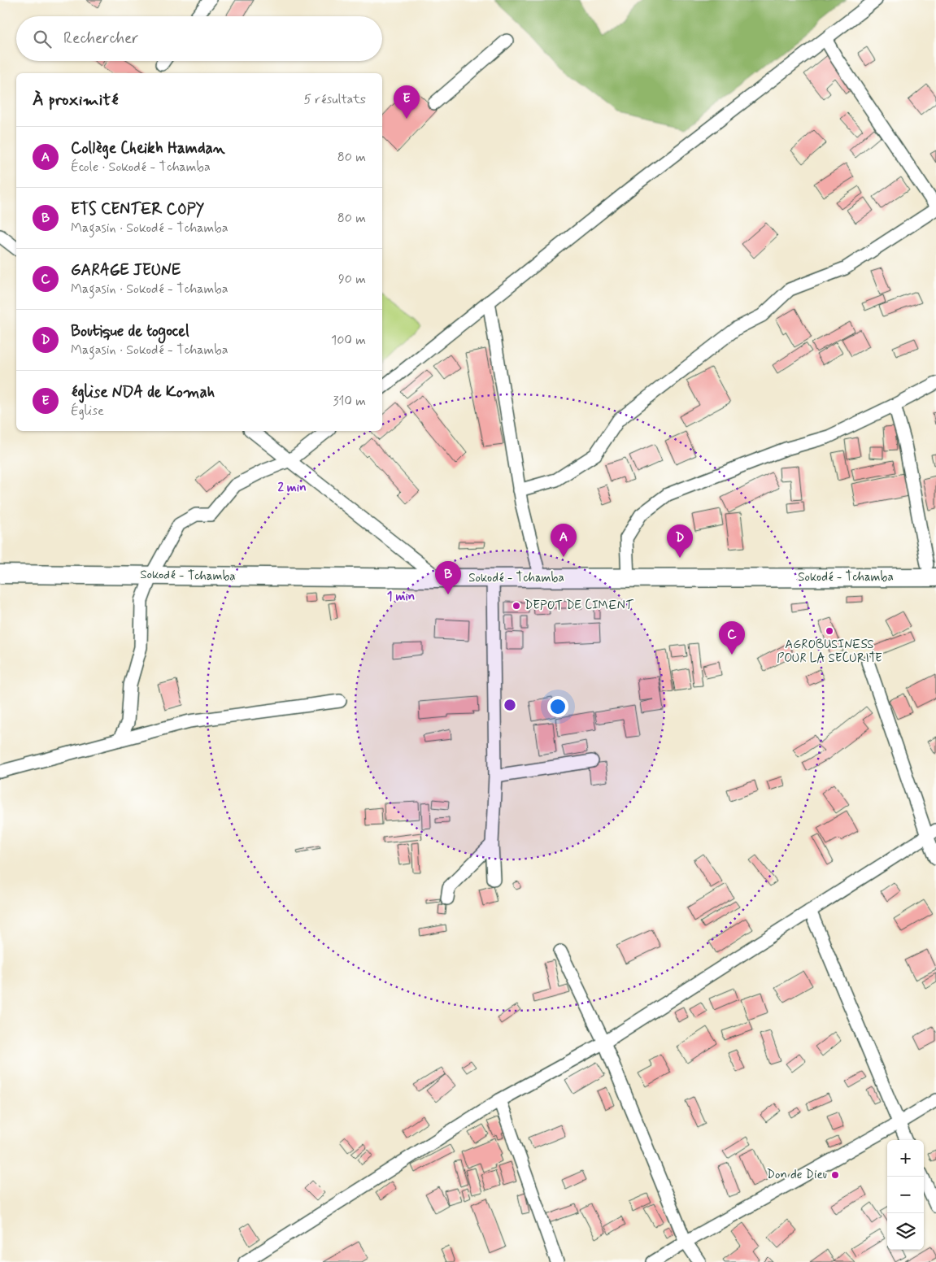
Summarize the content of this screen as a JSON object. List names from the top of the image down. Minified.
{"streets":{"main road":["Sokodé - Tchamba"]},"places":["DEPOT DE CIMENT","AGROBUSINESS POUR LA SECURITE","Don de Dieu"],"page":{"search":"Rechercher","heading":["À proximité","5 résultats"],"pins":["E","A","D","B","C"],"list":[{"mark":"A","name":"Collège Cheikh Hamdan","note":"École · Sokodé - Tchamba","value":"80 m"},{"mark":"B","name":"ETS CENTER COPY","note":"Magasin · Sokodé - Tchamba","value":"80 m"},{"mark":"C","name":"GARAGE JEUNE","note":"Magasin · Sokodé - Tchamba","value":"90 m"},{"mark":"D","name":"Boutique de togocel","note":"Magasin · Sokodé - Tchamba","value":"100 m"},{"mark":"E","name":"église NDA de Komah","note":"Église","value":"310 m"}],"map_buttons":["+","−"]},"rings":["2 min","1 min"]}
